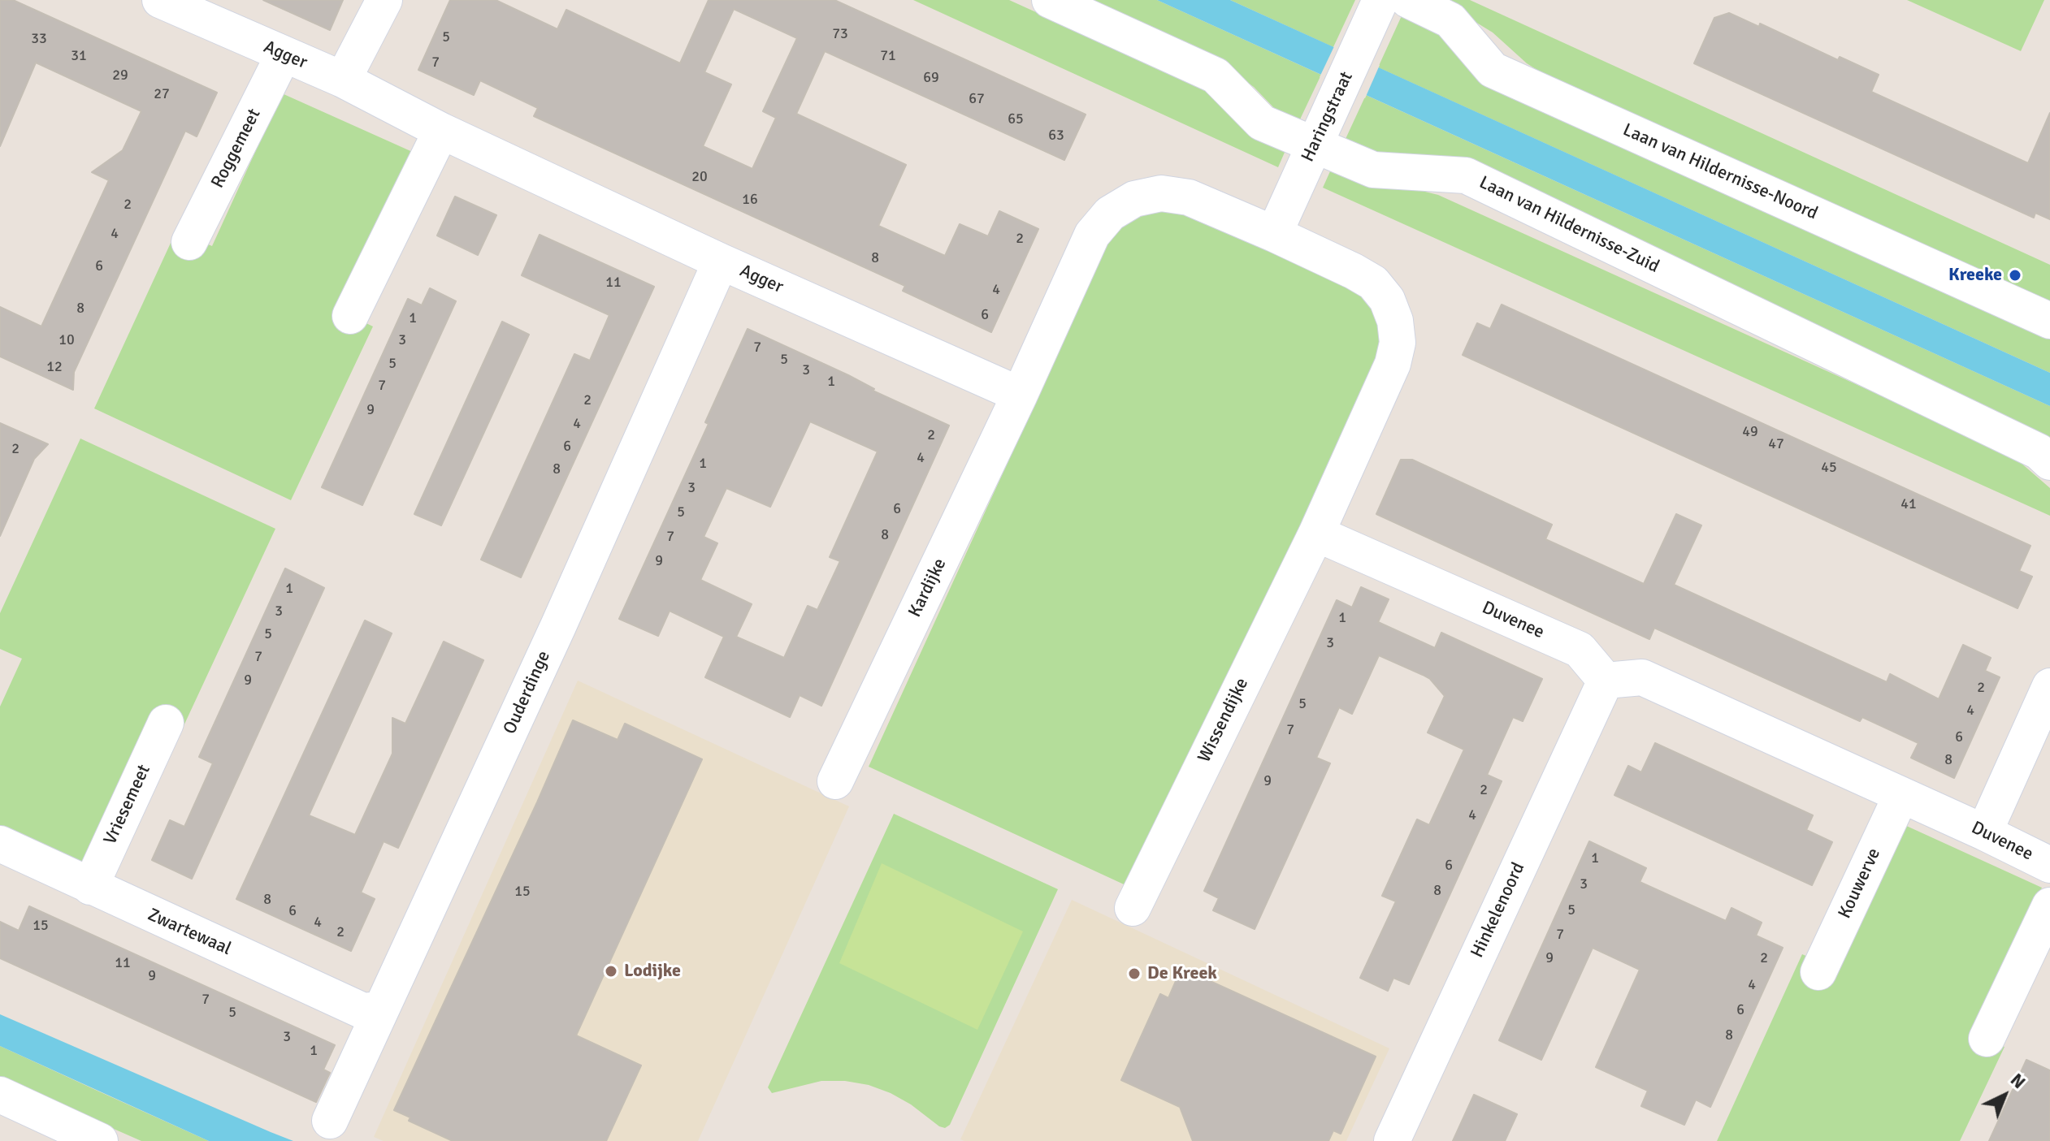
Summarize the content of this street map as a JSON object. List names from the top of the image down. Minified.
{"streets":{"street":["Agger","Haringstraat","Roggemeet","Laan van Hildernisse-Noord","Laan van Hildernisse-Zuid","Kardijke","Duvenee","Ouderdinge","Wissendijke","Vriesemeet","Kouwerve","Hinkelenoord","Zwartewaal"]},"crossings":[["Agger","Roggemeet"],["Agger","Kardijke"],["Agger","Ouderdinge"],["Haringstraat","Laan van Hildernisse-Zuid"],["Duvenee","Wissendijke"],["Duvenee","Kouwerve"],["Duvenee","Hinkelenoord"],["Ouderdinge","Zwartewaal"],["Vriesemeet","Zwartewaal"]],"places":["Kreeke","Lodijke","De Kreek"],"house_numbers":["73","5","33","31","71","7","29","69","27","67","65","63","20","16","2","4","2","8","6","11","4","8","6","1","10","3","7","5","5","12","3","1","7","2","9","4","49","2","47","6","2","4","1","45","8","3","41","6","5","8","7","9","1","3","1","5","3","7","9","2","5","4","7","6","8","9","2","4","1","6","3","8","15","8","5","6","4","15","2","7","9","2","11","9","4","7","6","5","8","3","1"],"north":"top right"}
